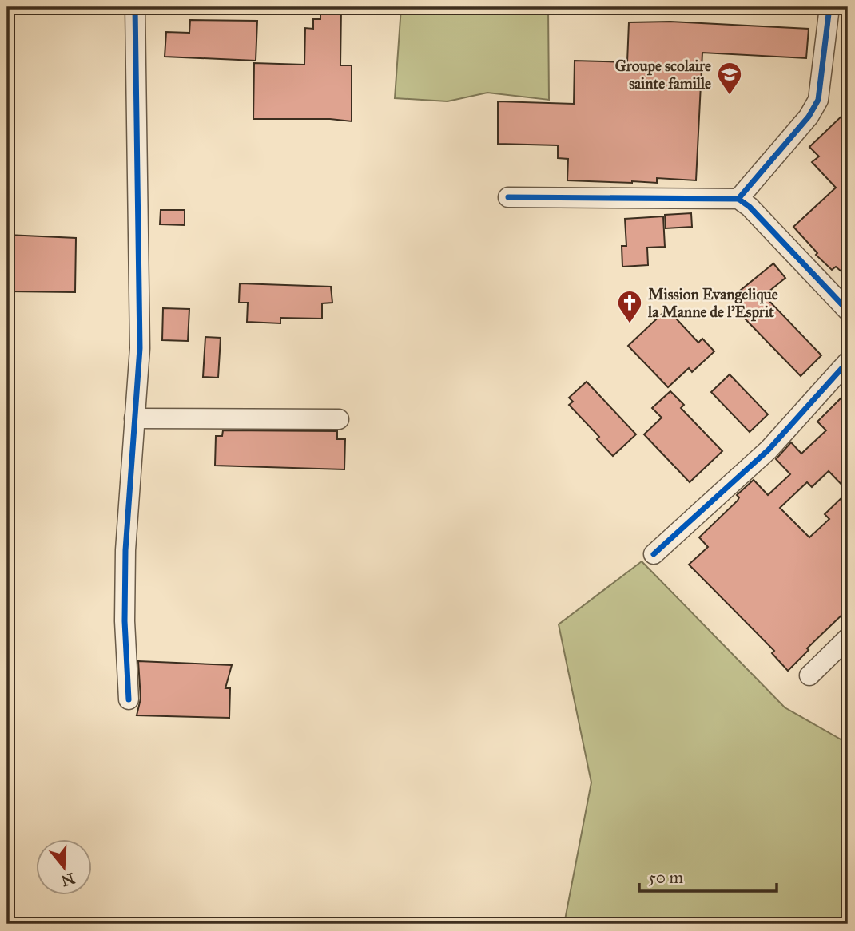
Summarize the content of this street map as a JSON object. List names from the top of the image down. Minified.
{"places":{"school or university":["Groupe scolaire sainte famille"],"church":["Mission Evangelique la Manne de l'Esprit"]},"scale_bar":"50 m","north":"bottom"}
